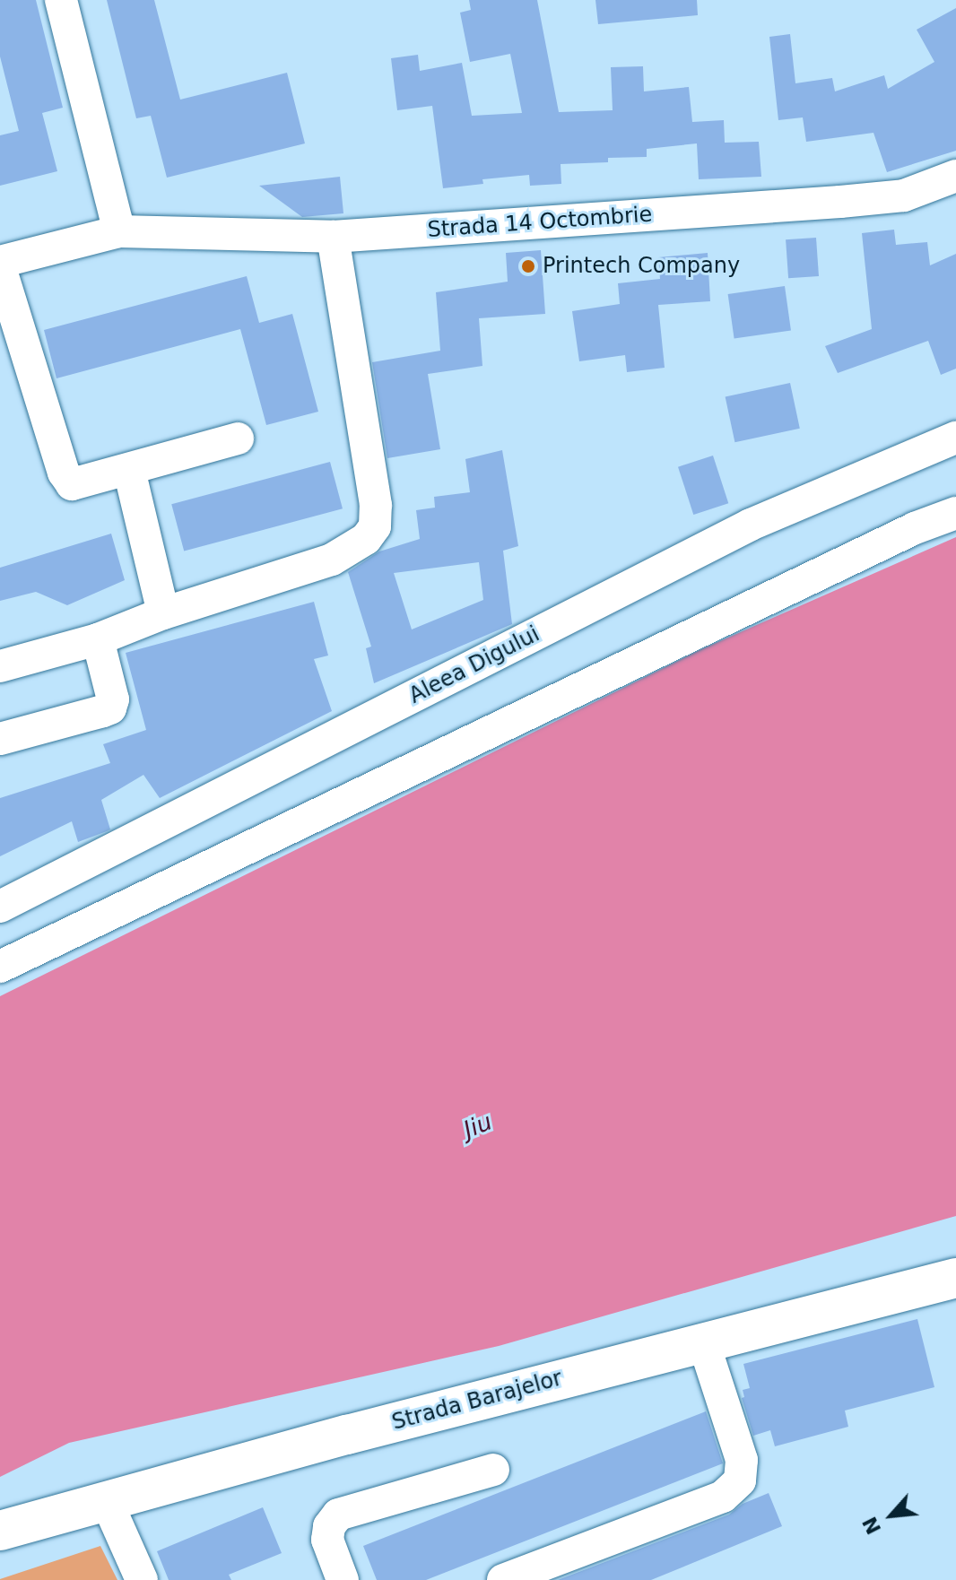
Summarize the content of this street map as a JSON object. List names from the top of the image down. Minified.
{"streets":{"main road":["Strada Barajelor"],"street":["Strada 14 Octombrie","Aleea Digului"]},"water":["Jiu"],"places":["Printech Company"],"north":"bottom left"}
